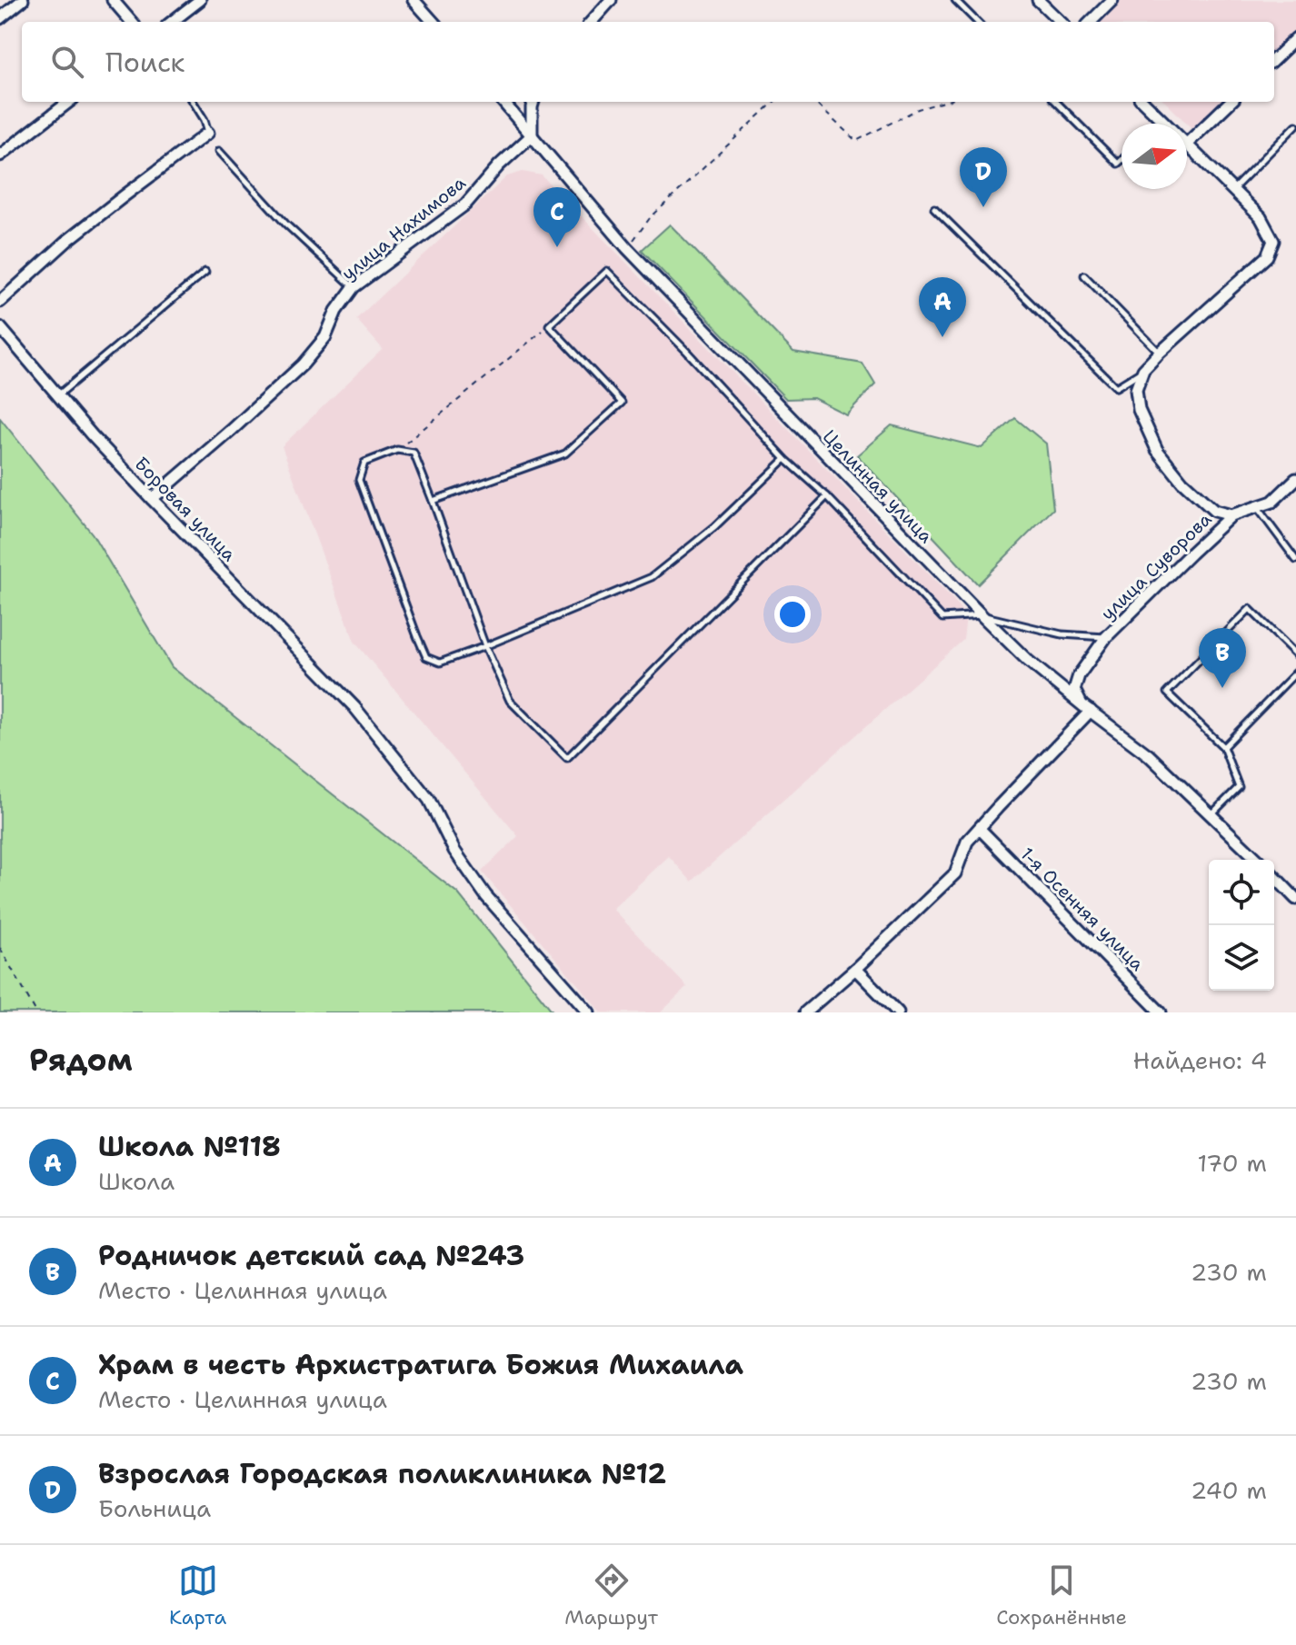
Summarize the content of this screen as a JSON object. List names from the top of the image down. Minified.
{"streets":{"street":["улица Нахимова","Целинная улица","Боровая улица","улица Суворова","1-я Осенняя улица"]},"crossings":[["улица Нахимова","Целинная улица"],["улица Нахимова","Боровая улица"],["Целинная улица","улица Суворова"]],"north":"right","page":{"search":"Поиск","pins":["D","C","A","B"],"heading":["Рядом","Найдено: 4"],"list":[{"mark":"A","name":"Школа №118","note":"Школа","value":"170 m"},{"mark":"B","name":"Родничок детский сад №243","note":"Место · Целинная улица","value":"230 m"},{"mark":"C","name":"Храм в честь Архистратига Божия Михаила","note":"Место · Целинная улица","value":"230 m"},{"mark":"D","name":"Взрослая Городская поликлиника №12","note":"Больница","value":"240 m"}],"nav":["Карта","Маршрут","Сохранённые"]}}
